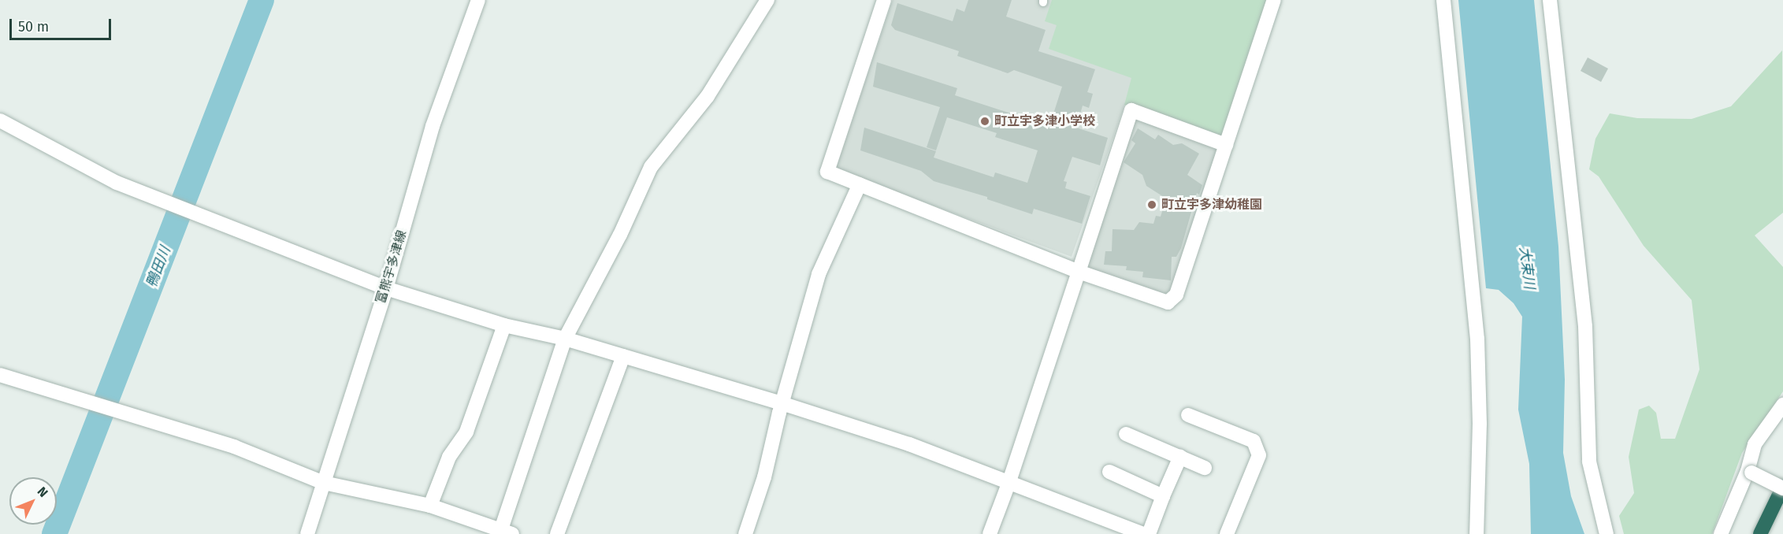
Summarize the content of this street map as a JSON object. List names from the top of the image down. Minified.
{"streets":{"street":["富熊宇多津線"]},"water":["鴨田川","大束川"],"places":["町立宇多津小学校","町立宇多津幼稚園"],"scale_bar":"50 m","north":"top right"}
